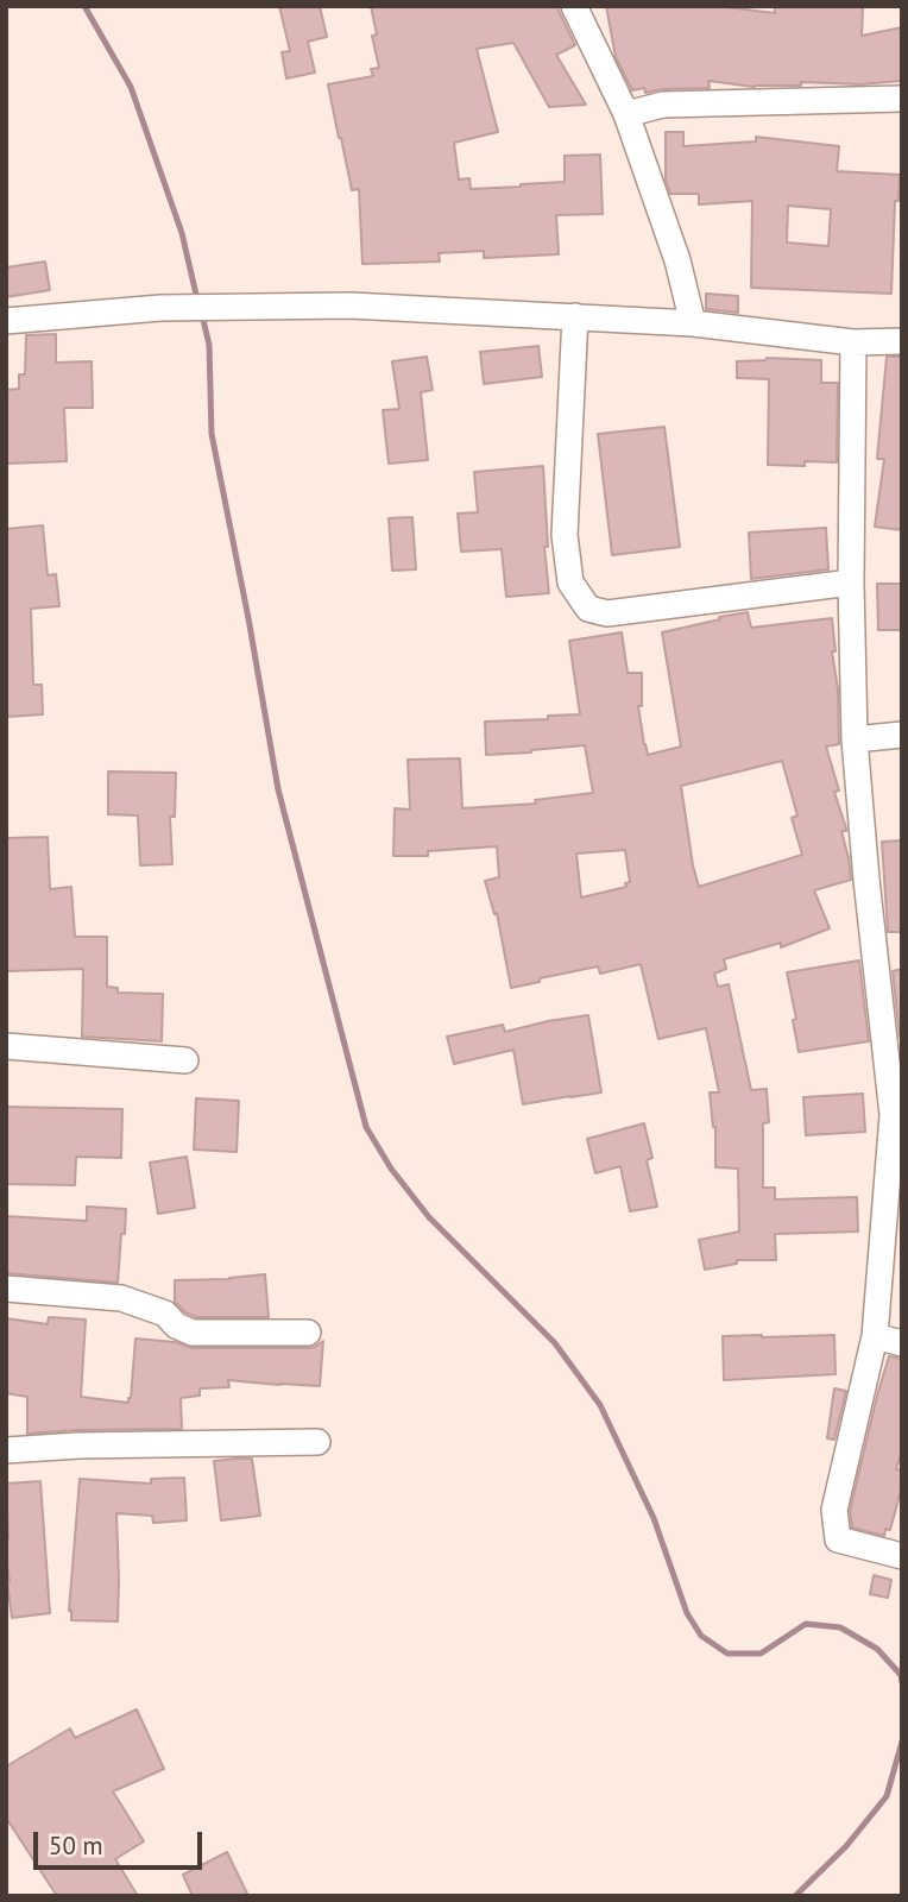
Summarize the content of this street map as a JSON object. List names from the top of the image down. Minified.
{"scale_bar":"50 m"}
